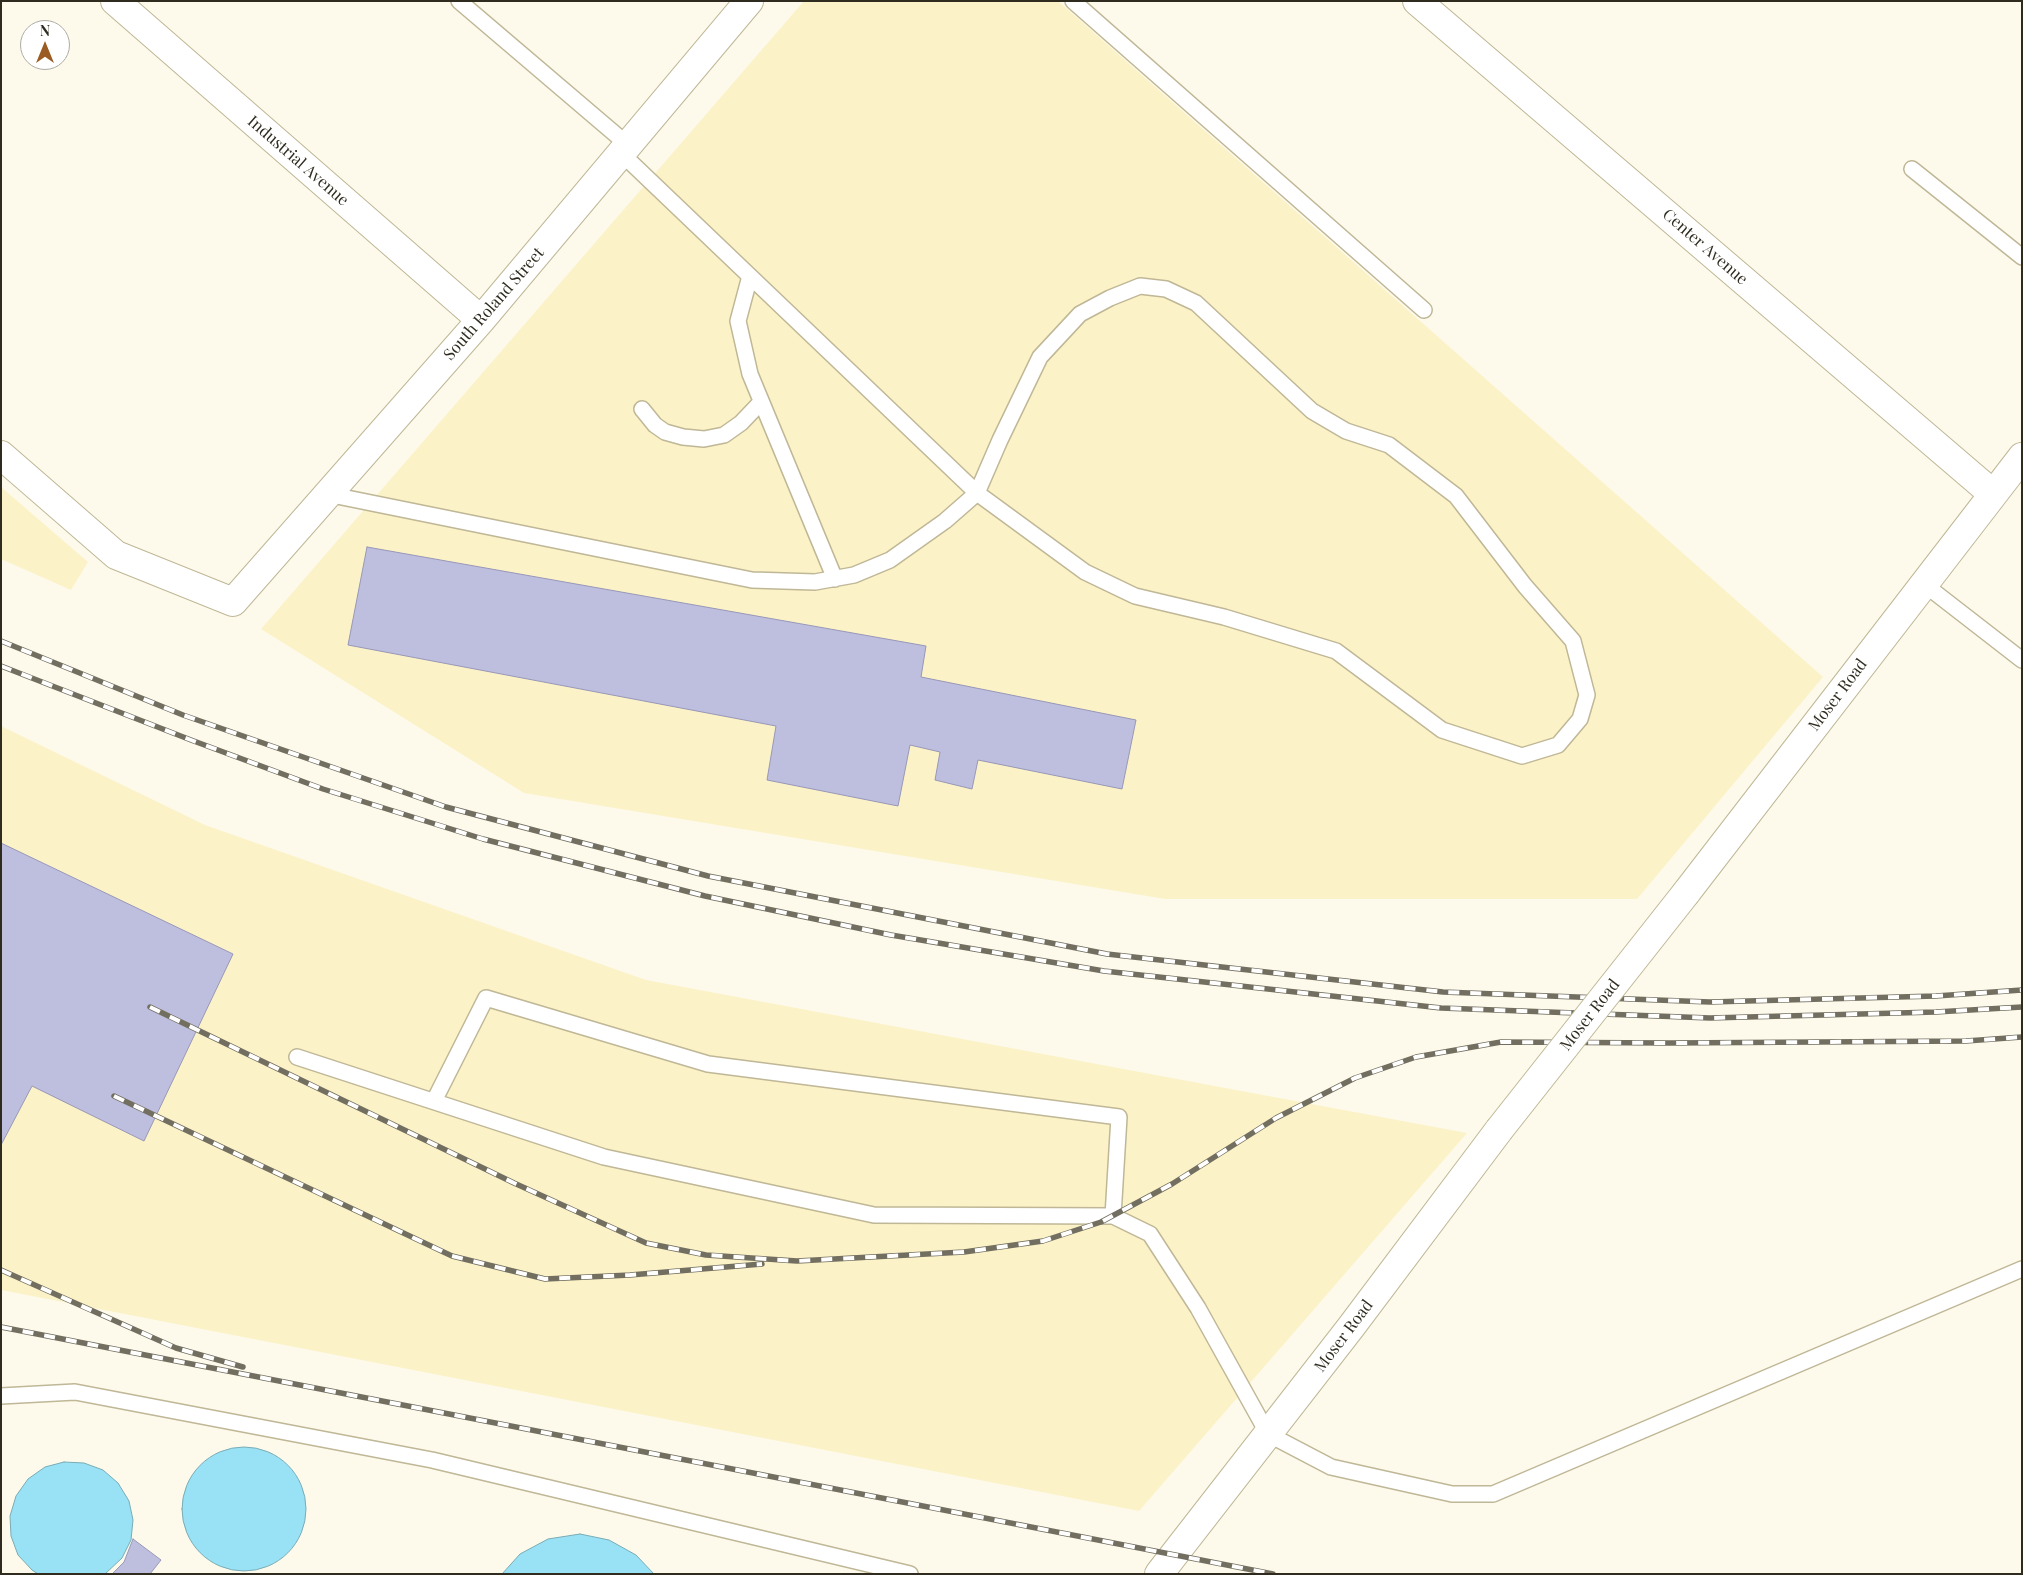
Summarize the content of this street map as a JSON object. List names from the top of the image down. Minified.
{"streets":{"street":["Industrial Avenue","Center Avenue","South Roland Street","Moser Road"]},"crossings":[["Industrial Avenue","South Roland Street"],["Center Avenue","Moser Road"]],"north":"top"}
